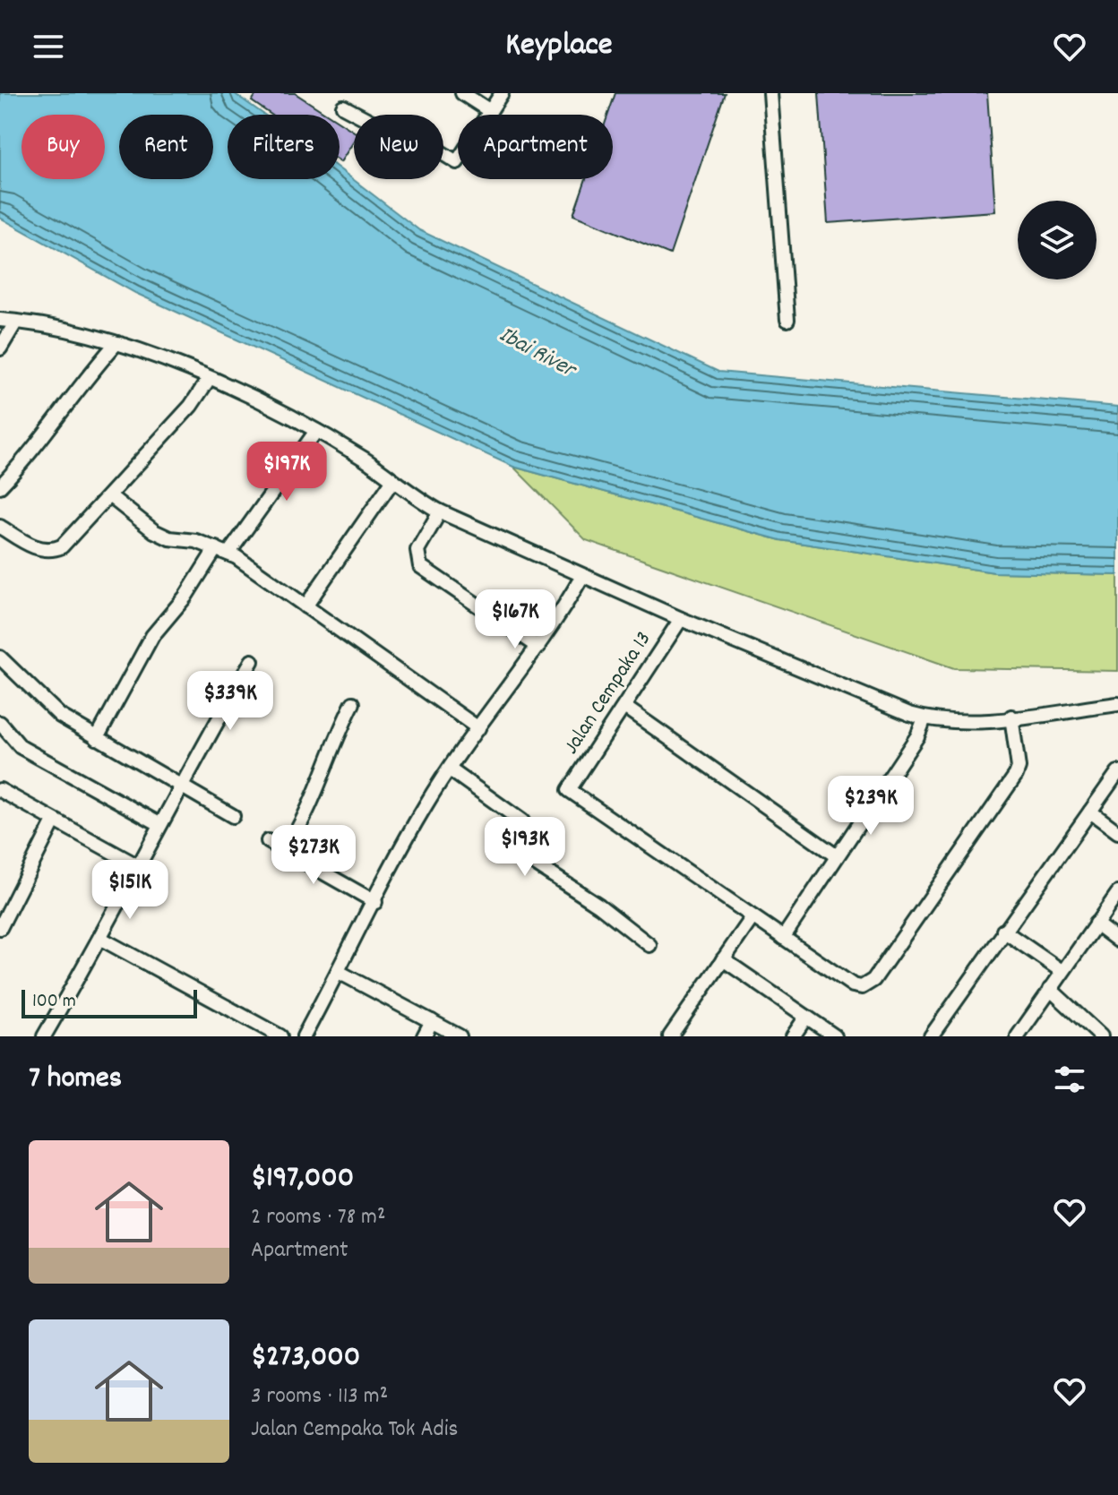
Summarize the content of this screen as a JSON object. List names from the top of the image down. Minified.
{"streets":{"street":["Jalan Cempaka 13"]},"water":["Ibai River"],"scale_bar":"100 m","page":{"header":"Keyplace","chip":["Buy","Rent","Filters","New","Apartment"],"price":["$197K","$167K","$339K","$239K","$193K","$273K","$151K"],"scale":"100 m","heading":"7 homes","list":[{"name":"$197,000","note":"2 rooms · 78 m² · Apartment"},{"name":"$273,000","note":"3 rooms · 113 m² · Jalan Cempaka Tok Adis"}]}}
